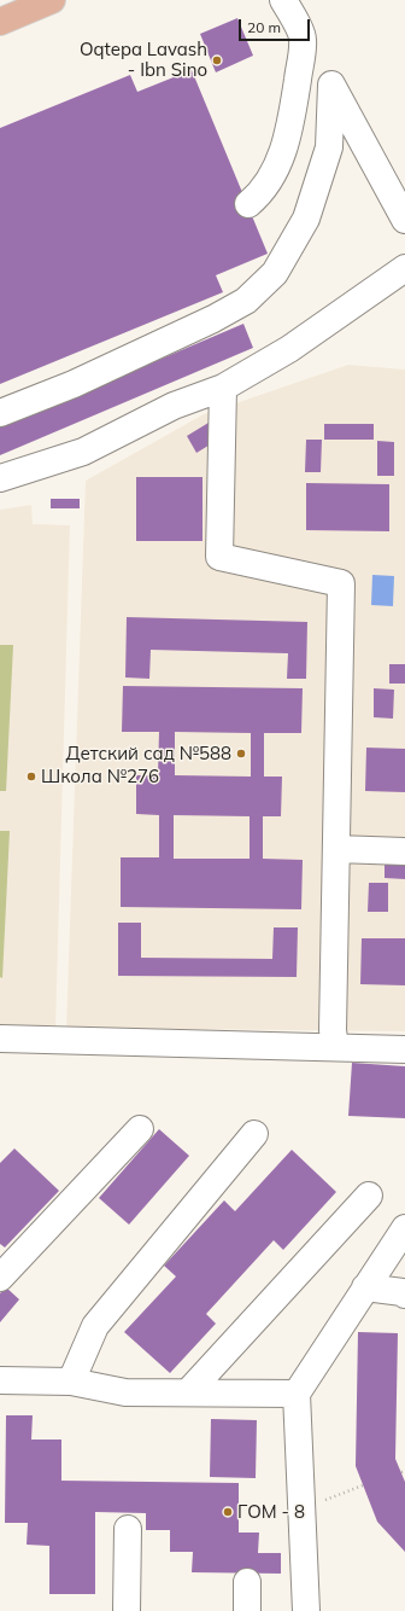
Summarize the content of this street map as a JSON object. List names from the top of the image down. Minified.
{"places":["Oqtepa Lavash - Ibn Sino","Детский сад №588","Школа №276","ГОМ - 8"],"scale_bar":"20 m"}
